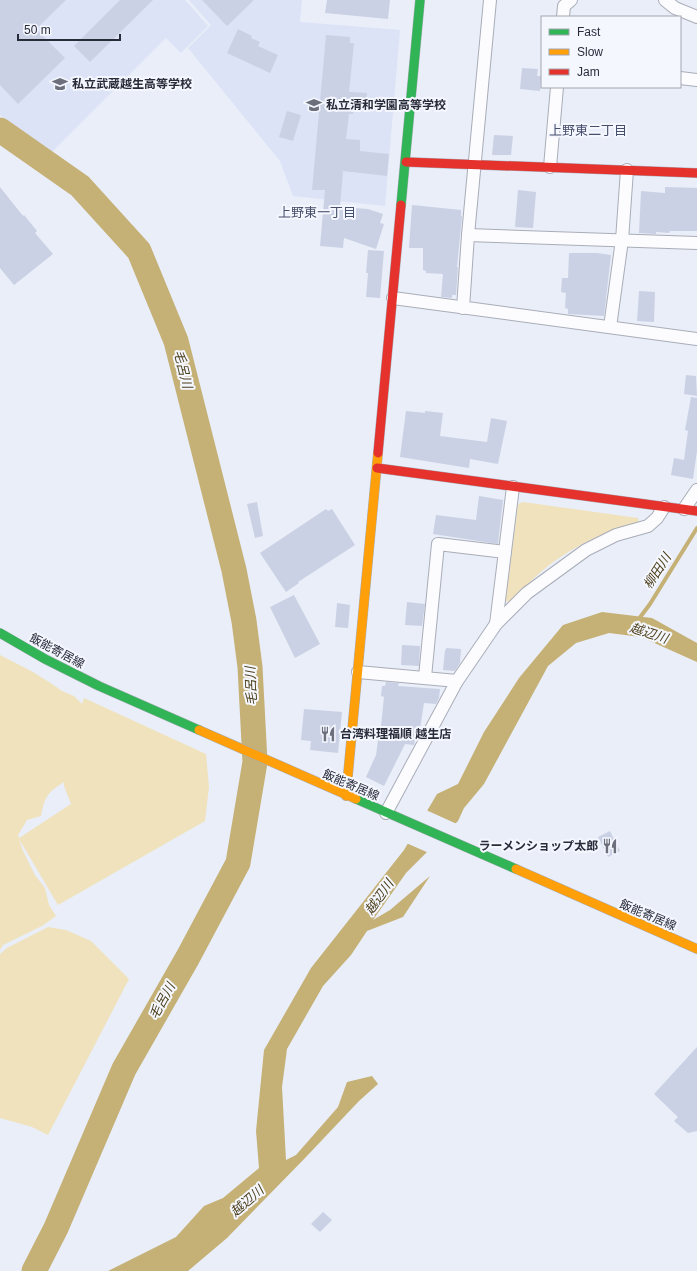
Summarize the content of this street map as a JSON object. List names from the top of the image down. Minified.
{"streets":{"street":["飯能寄居線"]},"districts":["上野東二丁目","上野東一丁目"],"water":["毛呂川","柳田川","越辺川"],"places":{"school or university":["私立武蔵越生高等学校","私立清和学園高等学校"],"restaurant":["台湾料理福順 越生店","ラーメンショップ太郎"]},"legend":["Fast","Slow","Jam"],"scale_bar":"50 m"}
